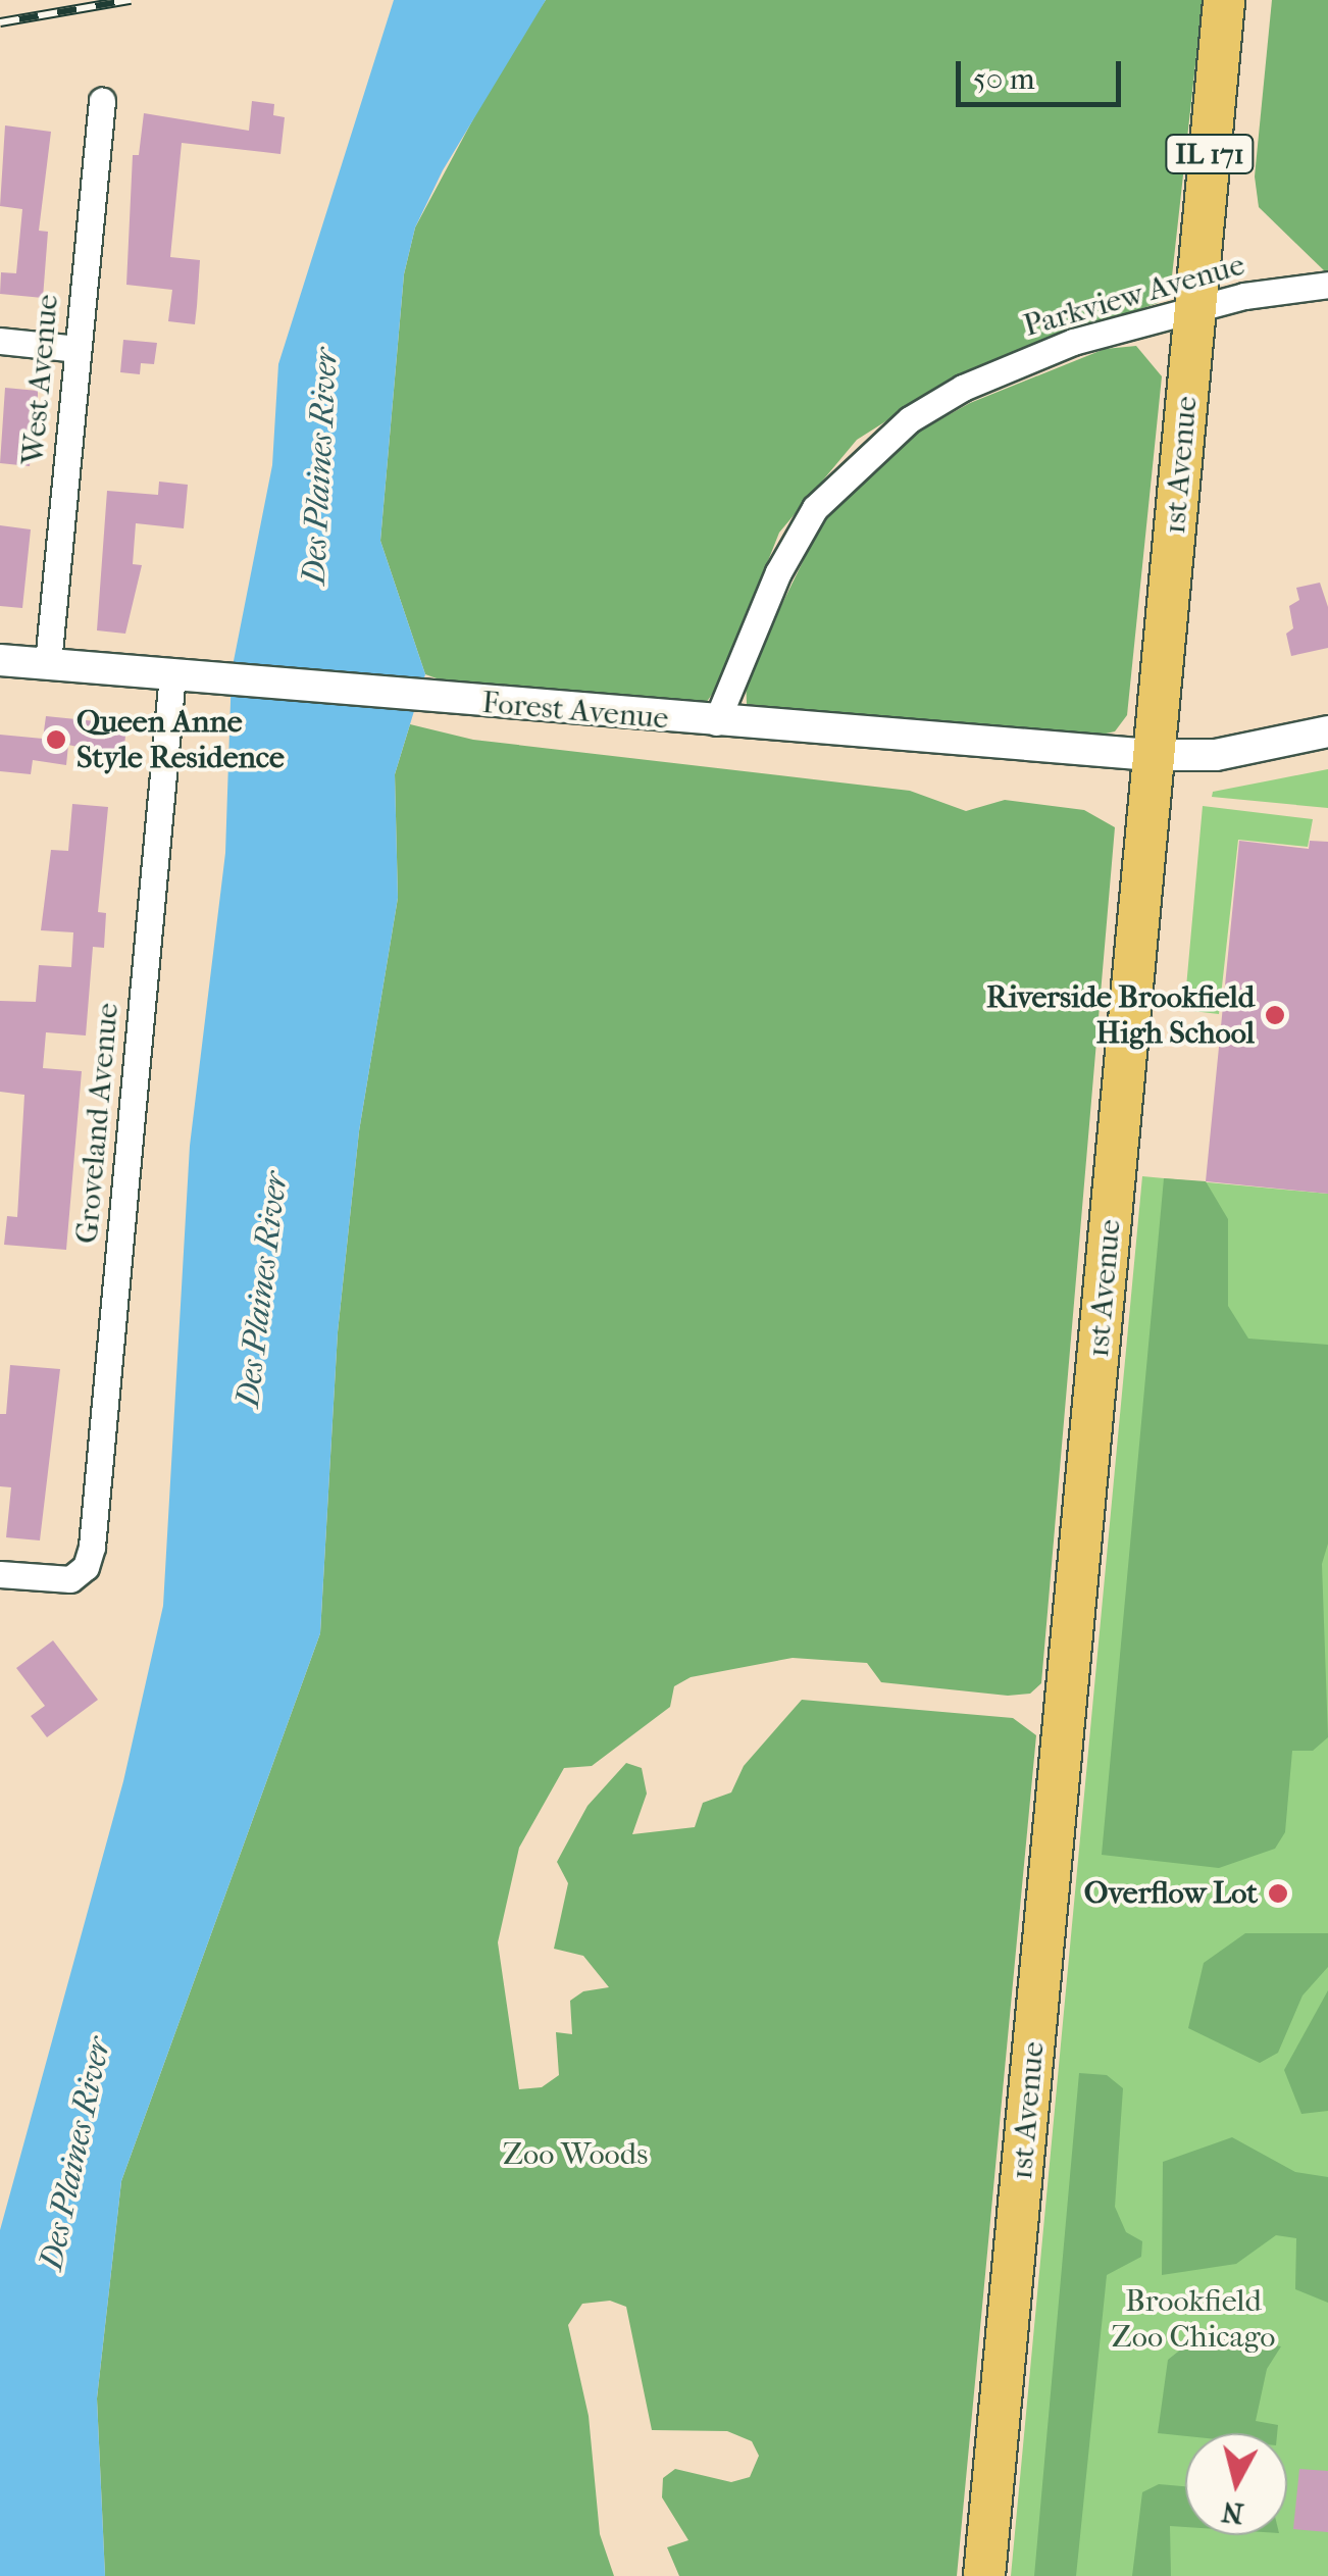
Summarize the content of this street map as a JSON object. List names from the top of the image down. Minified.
{"streets":{"main road":["IL 171","1st Avenue"],"street":["Parkview Avenue","West Avenue","Forest Avenue","Groveland Avenue"]},"crossings":[["Parkview Avenue","1st Avenue"],["Parkview Avenue","Forest Avenue"],["West Avenue","Forest Avenue"],["1st Avenue","Forest Avenue"],["Forest Avenue","Groveland Avenue"]],"water":["Des Plaines River"],"parks":["Zoo Woods","Brookfield Zoo Chicago"],"places":["Queen Anne Style Residence","Riverside Brookfield High School","Overflow Lot"],"scale_bar":"50 m","north":"bottom"}
